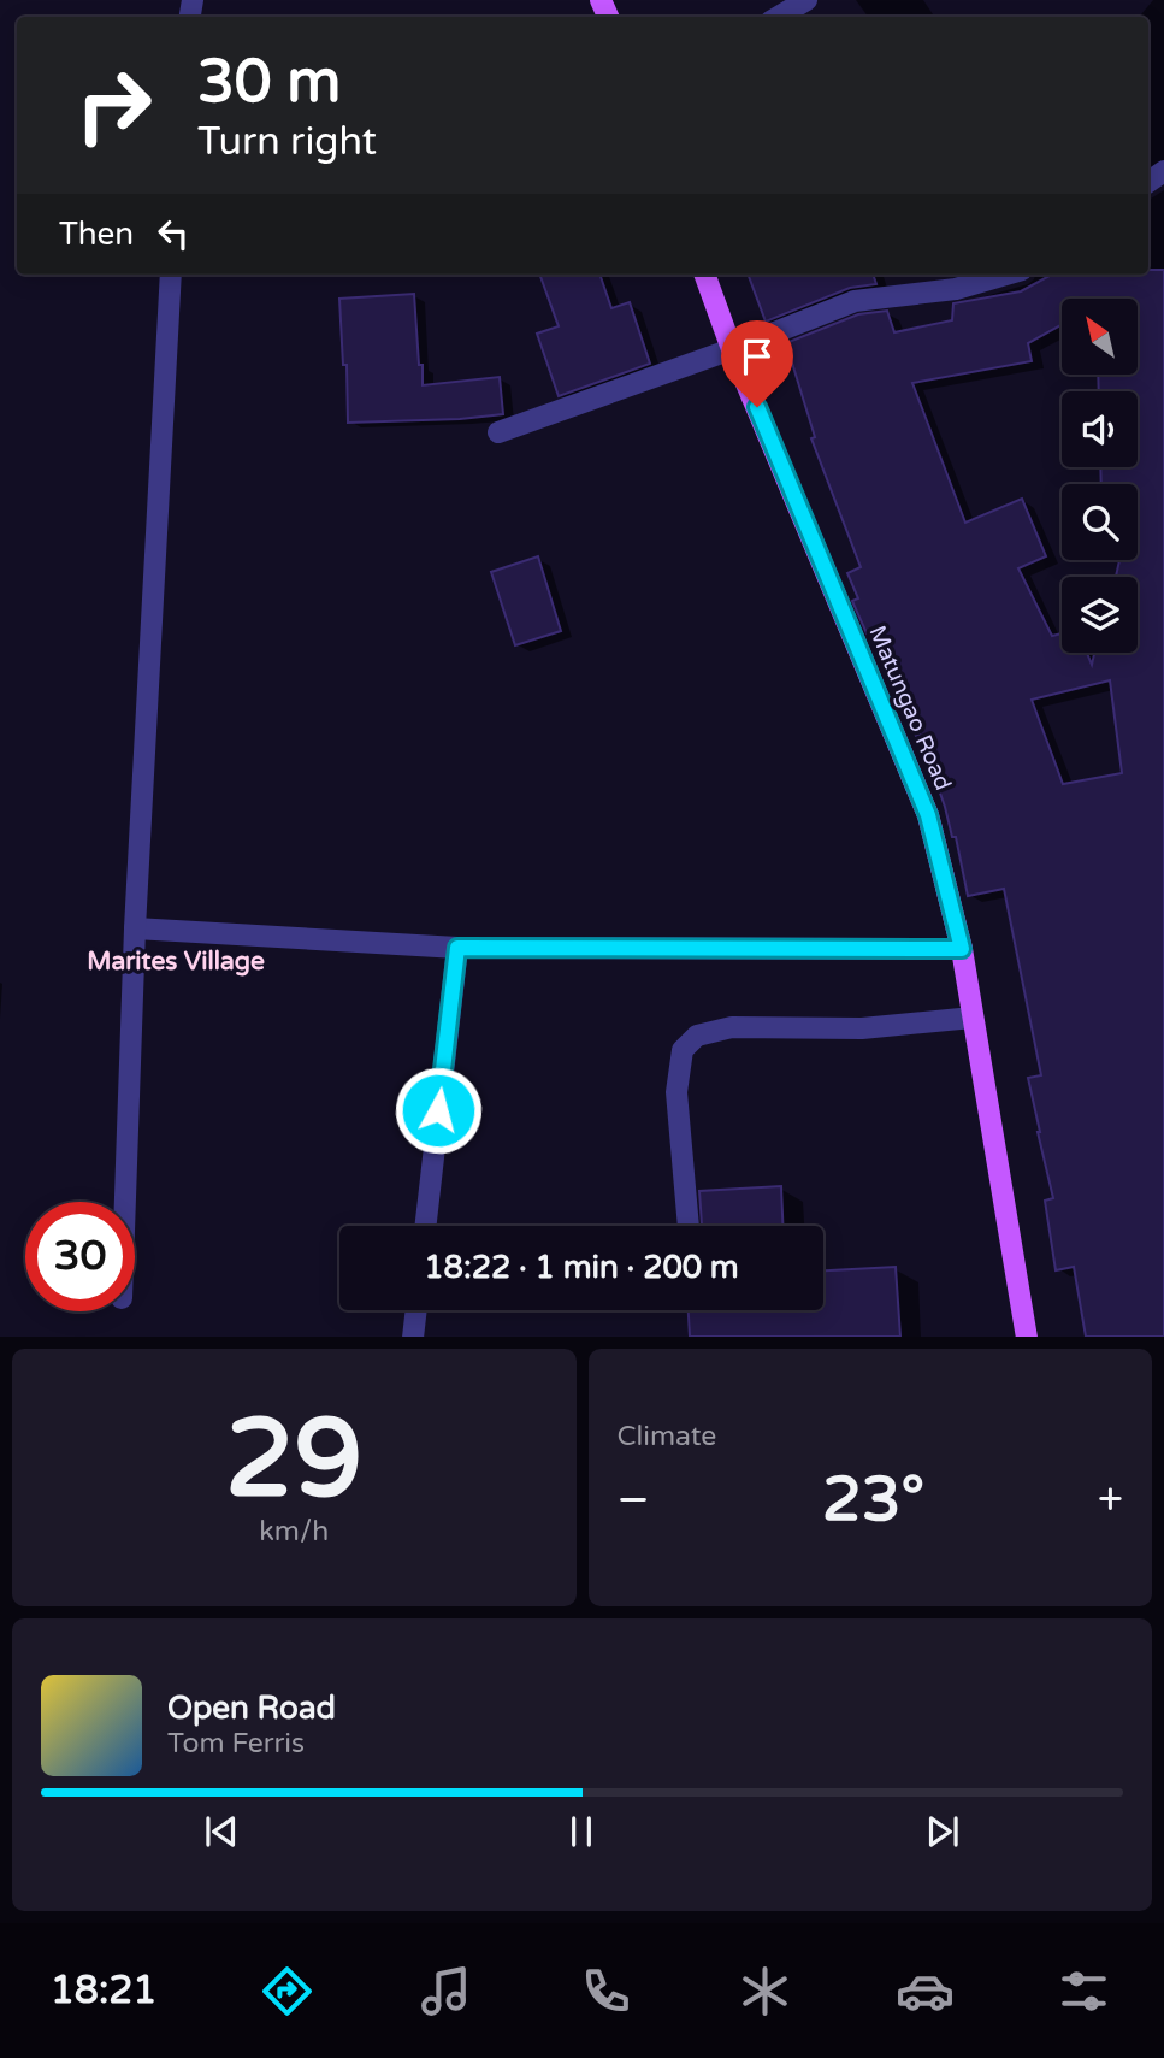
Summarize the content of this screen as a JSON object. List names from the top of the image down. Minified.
{"streets":{"main road":["Matungao Road"]},"districts":["Marites Village"],"north":"top left","page":{"turn":["30 m","Turn right"],"then":"Then","limit":"30","trip":"18:22 · 1 min · 200 m","tile":[["29","km/h"],"Climate"],"heat":["−","23°","+"],"song":["Open Road","Tom Ferris"],"tabs":"18:21"}}
